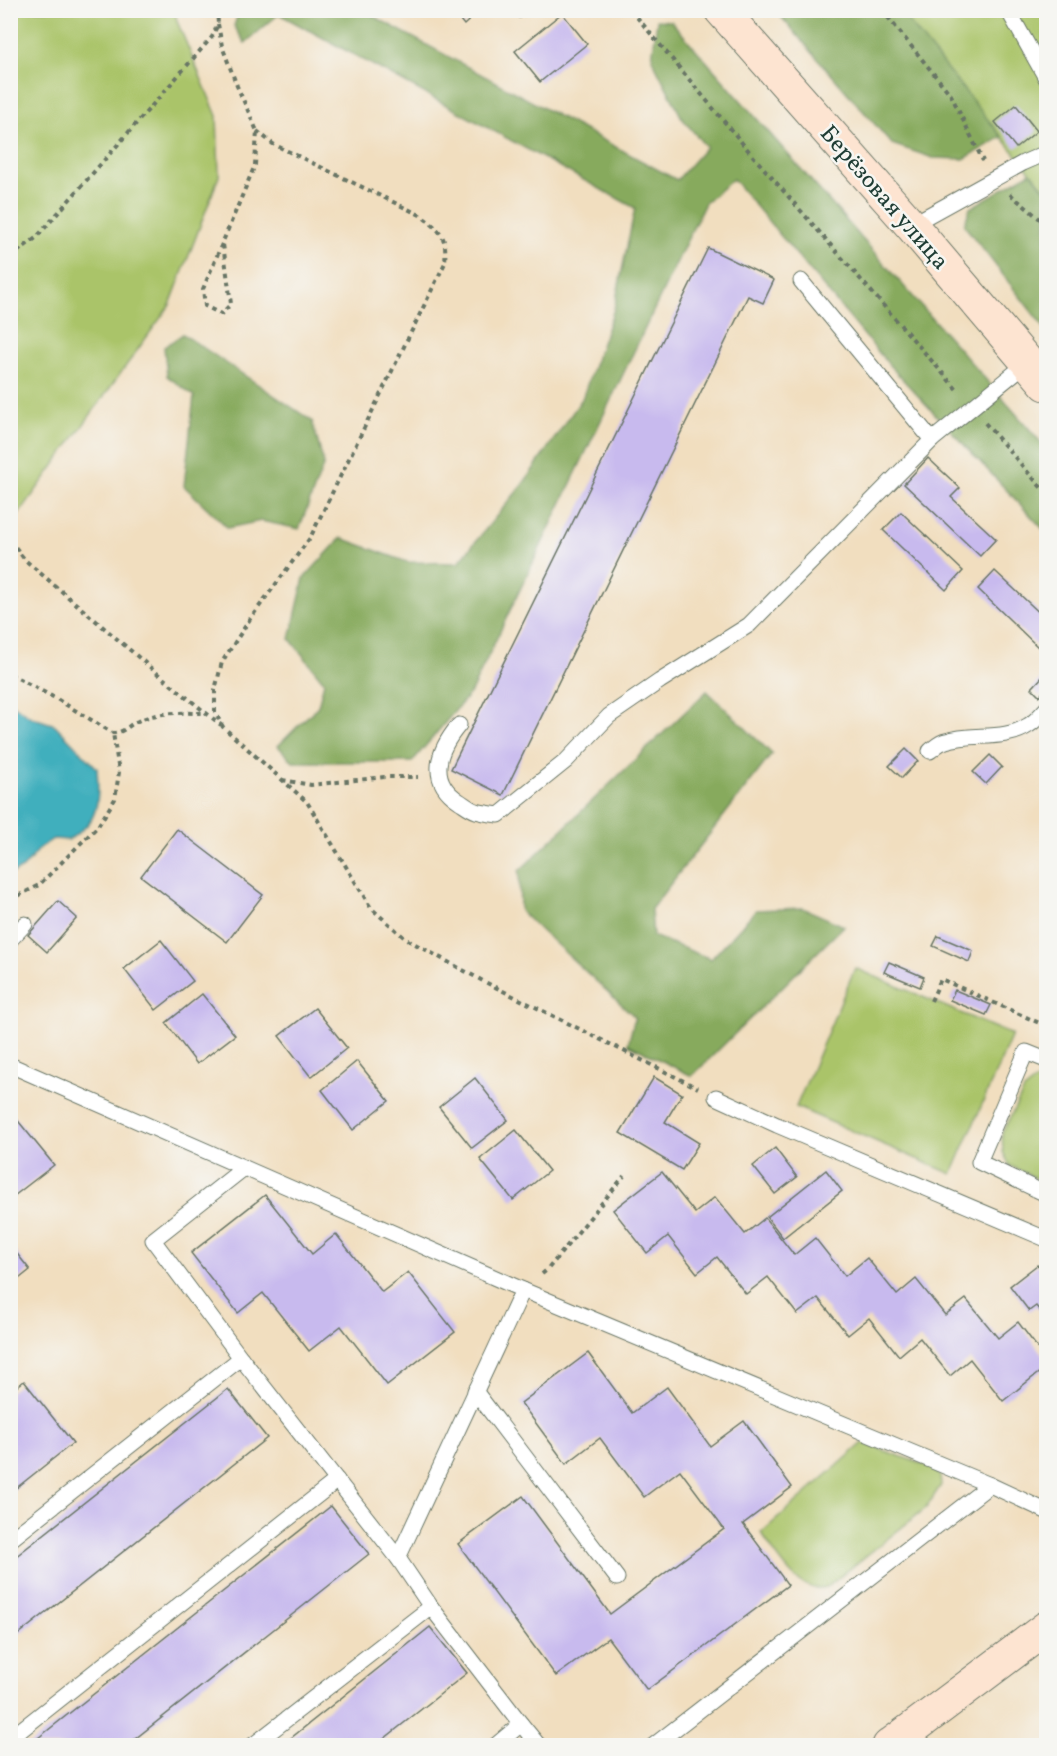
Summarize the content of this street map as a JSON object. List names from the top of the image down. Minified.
{"streets":{"main road":["Берёзовая улица"]}}
